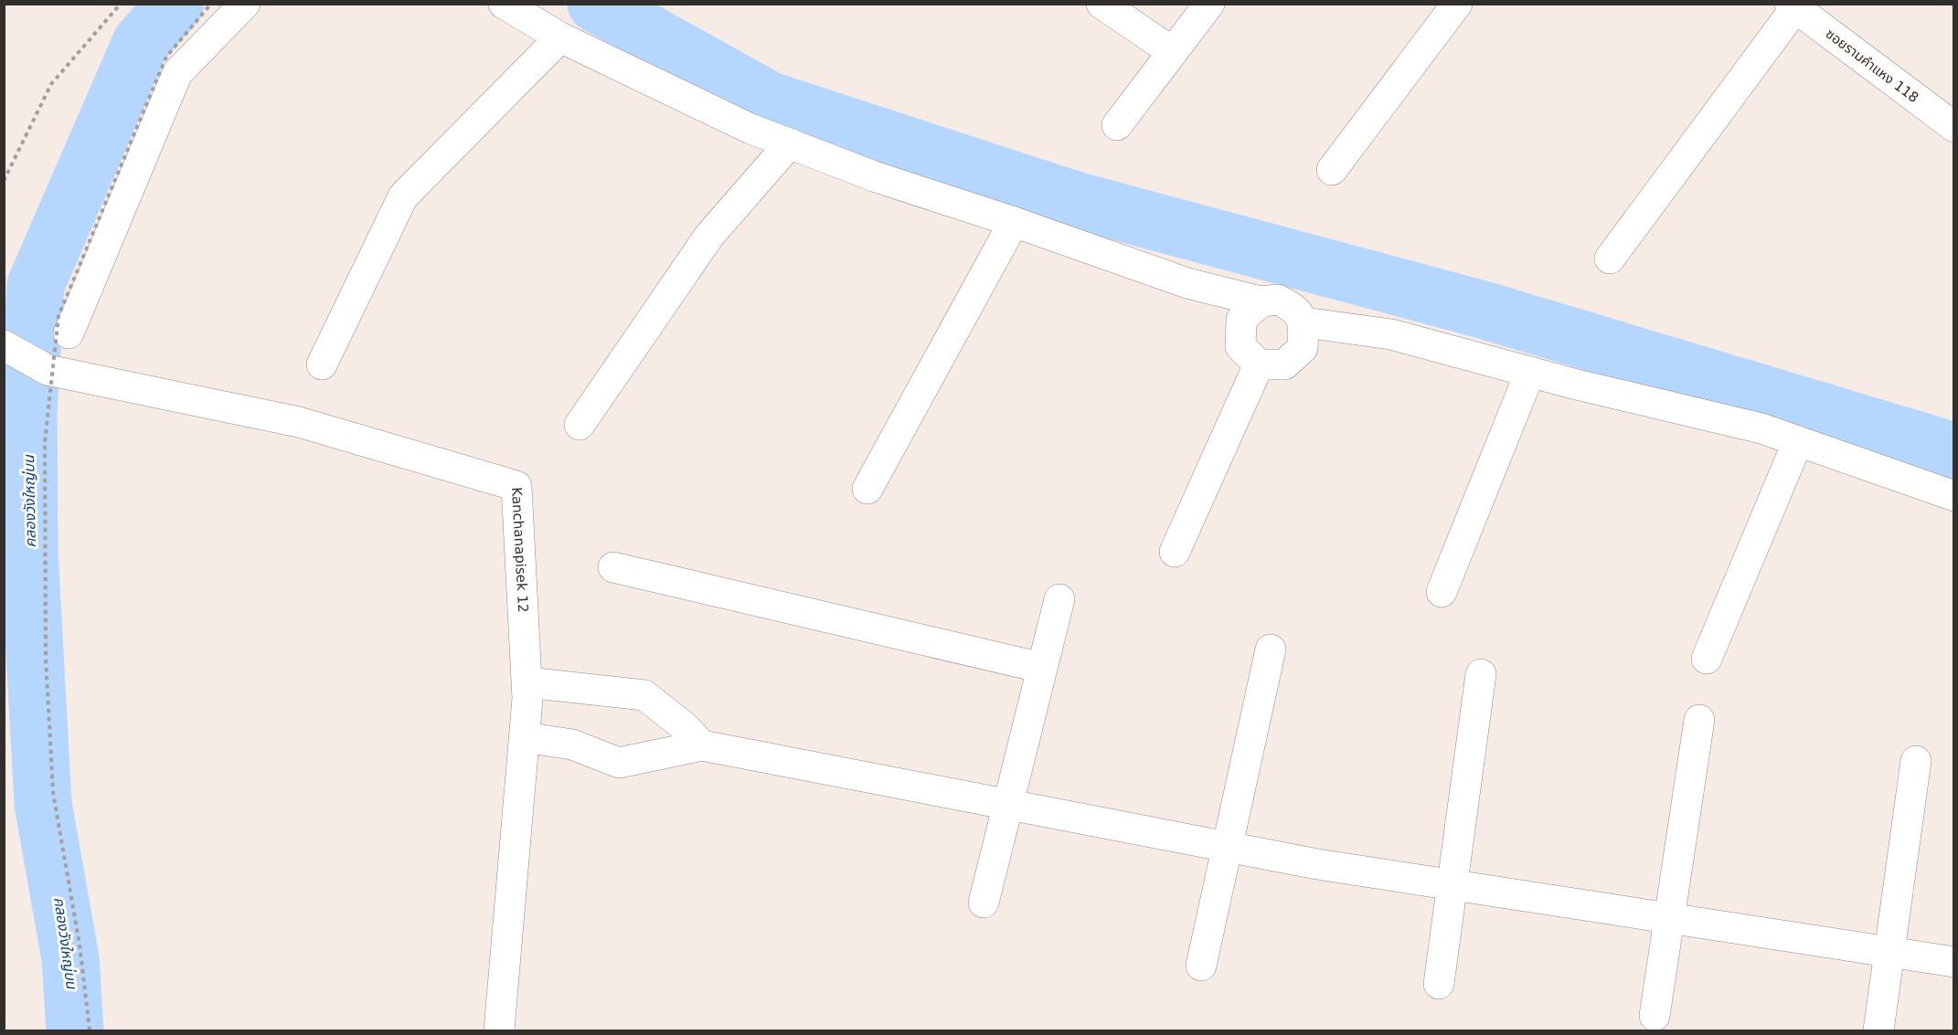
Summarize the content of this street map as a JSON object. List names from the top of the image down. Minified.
{"streets":{"street":["ซอยรามคำแหง 118","Kanchanapisek 12"]},"water":["คลองวังใหญ่บน"]}
